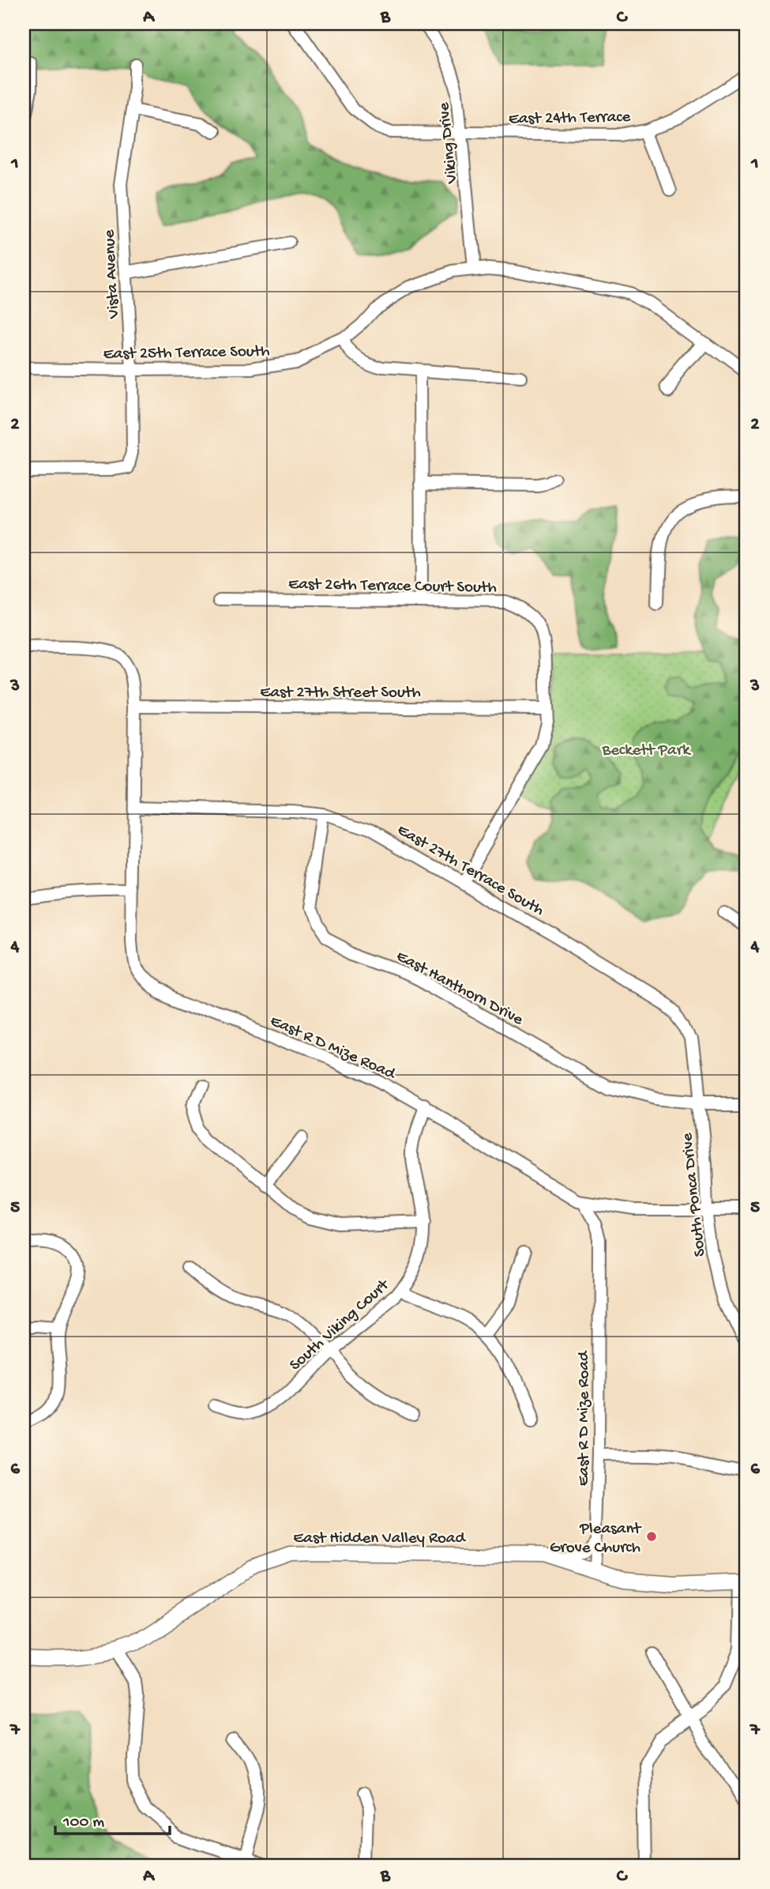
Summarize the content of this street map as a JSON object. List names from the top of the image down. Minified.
{"streets":{"main road":["East Hidden Valley Road"],"street":["East 24th Terrace","Viking Drive","Vista Avenue","East 25th Terrace South","East 26th Terrace Court South","East 27th Street South","East 27th Terrace South","East Hanthorn Drive","East R D Mize Road","South Ponca Drive","South Viking Court"]},"crossings":[["East 24th Terrace","Viking Drive"],["Viking Drive","East 25th Terrace South"],["Vista Avenue","East 25th Terrace South"],["East 26th Terrace Court South","East 27th Street South"],["East 26th Terrace Court South","East 27th Terrace South"],["East 27th Street South","East R D Mize Road"],["East 27th Terrace South","East Hanthorn Drive"],["East 27th Terrace South","East R D Mize Road"],["East 27th Terrace South","South Ponca Drive"],["East Hanthorn Drive","South Ponca Drive"],["East R D Mize Road","South Viking Court"],["East R D Mize Road","East Hidden Valley Road"]],"parks":["Beckett Park"],"places":["Pleasant Grove Church"],"scale_bar":"100 m","grid":{"columns":["A","B","C"],"rows":["1","2","3","4","5","6","7"]}}
